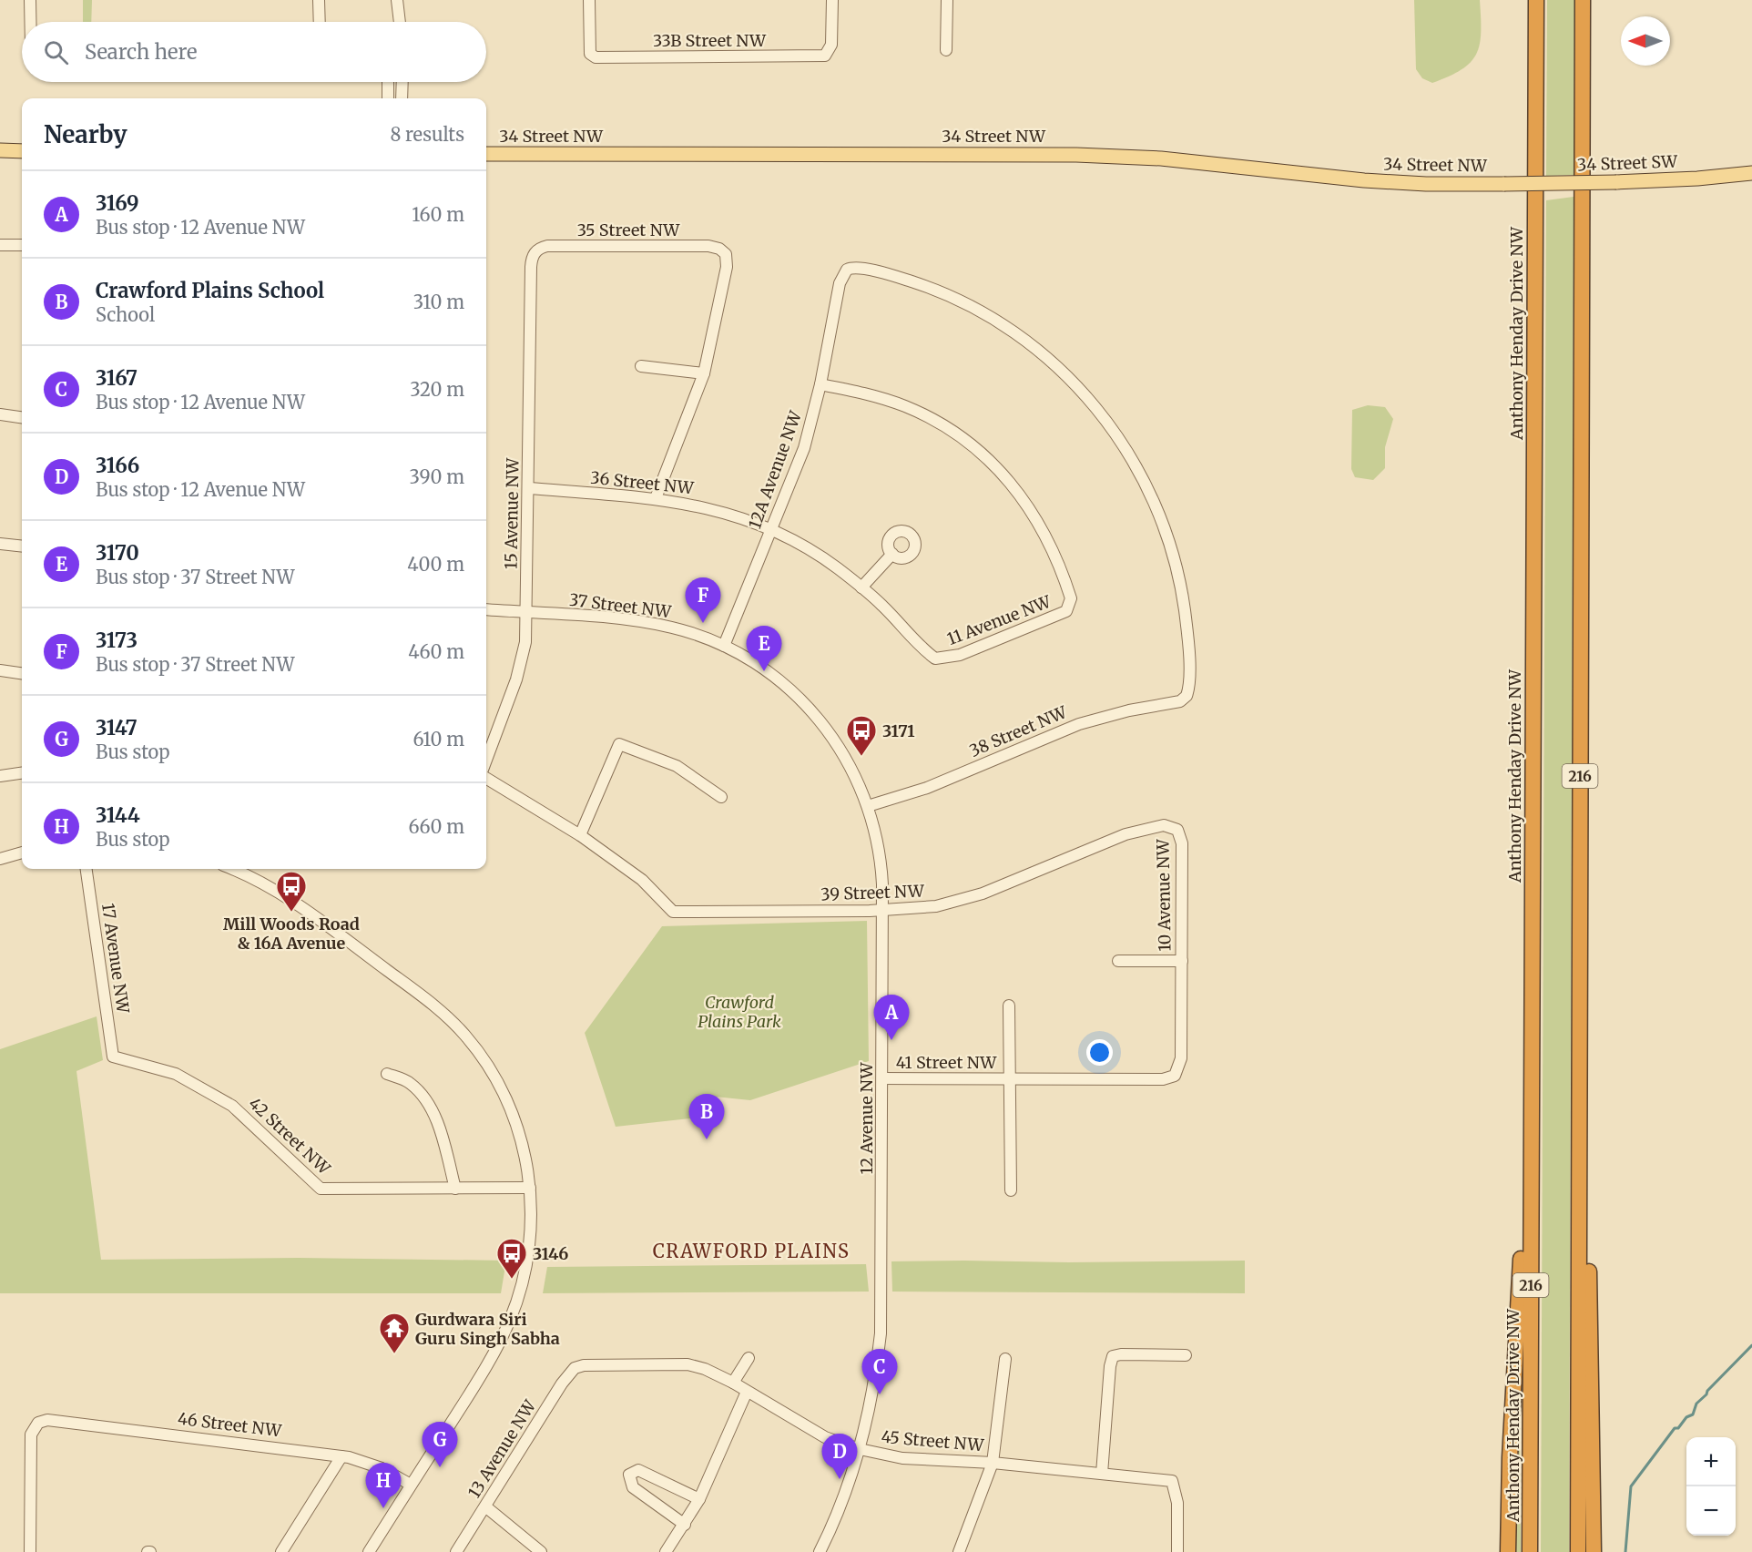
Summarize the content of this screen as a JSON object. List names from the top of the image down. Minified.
{"streets":{"highway":["Anthony Henday Drive NW","216"],"main road":["34 Street NW","34 Street SW"],"street":["33B Street NW","35 Street NW","12A Avenue NW","36 Street NW","15 Avenue NW","37 Street NW","11 Avenue NW","38 Street NW","39 Street NW","10 Avenue NW","17 Avenue NW","41 Street NW","12 Avenue NW","42 Street NW","46 Street NW","45 Street NW","13 Avenue NW"]},"crossings":[["34 Street NW","34 Street SW"],["35 Street NW","15 Avenue NW"],["12A Avenue NW","36 Street NW"],["12A Avenue NW","37 Street NW"],["12A Avenue NW","11 Avenue NW"],["12A Avenue NW","38 Street NW"],["36 Street NW","15 Avenue NW"],["36 Street NW","11 Avenue NW"],["15 Avenue NW","37 Street NW"],["37 Street NW","12 Avenue NW"],["38 Street NW","12 Avenue NW"],["39 Street NW","10 Avenue NW"],["39 Street NW","12 Avenue NW"],["10 Avenue NW","41 Street NW"],["17 Avenue NW","42 Street NW"],["41 Street NW","12 Avenue NW"],["12 Avenue NW","45 Street NW"],["45 Street NW","13 Avenue NW"]],"districts":["CRAWFORD PLAINS"],"parks":["Crawford Plains Park"],"places":{"bus stop":["3171","Mill Woods Road & 16A Avenue","3146"],"temple":["Gurdwara Siri Guru Singh Sabha"]},"north":"left","page":{"search":"Search here","heading":["Nearby","8 results"],"list":[{"mark":"A","name":"3169","note":"Bus stop · 12 Avenue NW","value":"160 m"},{"mark":"B","name":"Crawford Plains School","note":"School","value":"310 m"},{"mark":"C","name":"3167","note":"Bus stop · 12 Avenue NW","value":"320 m"},{"mark":"D","name":"3166","note":"Bus stop · 12 Avenue NW","value":"390 m"},{"mark":"E","name":"3170","note":"Bus stop · 37 Street NW","value":"400 m"},{"mark":"F","name":"3173","note":"Bus stop · 37 Street NW","value":"460 m"},{"mark":"G","name":"3147","note":"Bus stop","value":"610 m"},{"mark":"H","name":"3144","note":"Bus stop","value":"660 m"}],"pins":["F","E","A","B","C","G","D","H"],"map_buttons":["+","−"]}}
